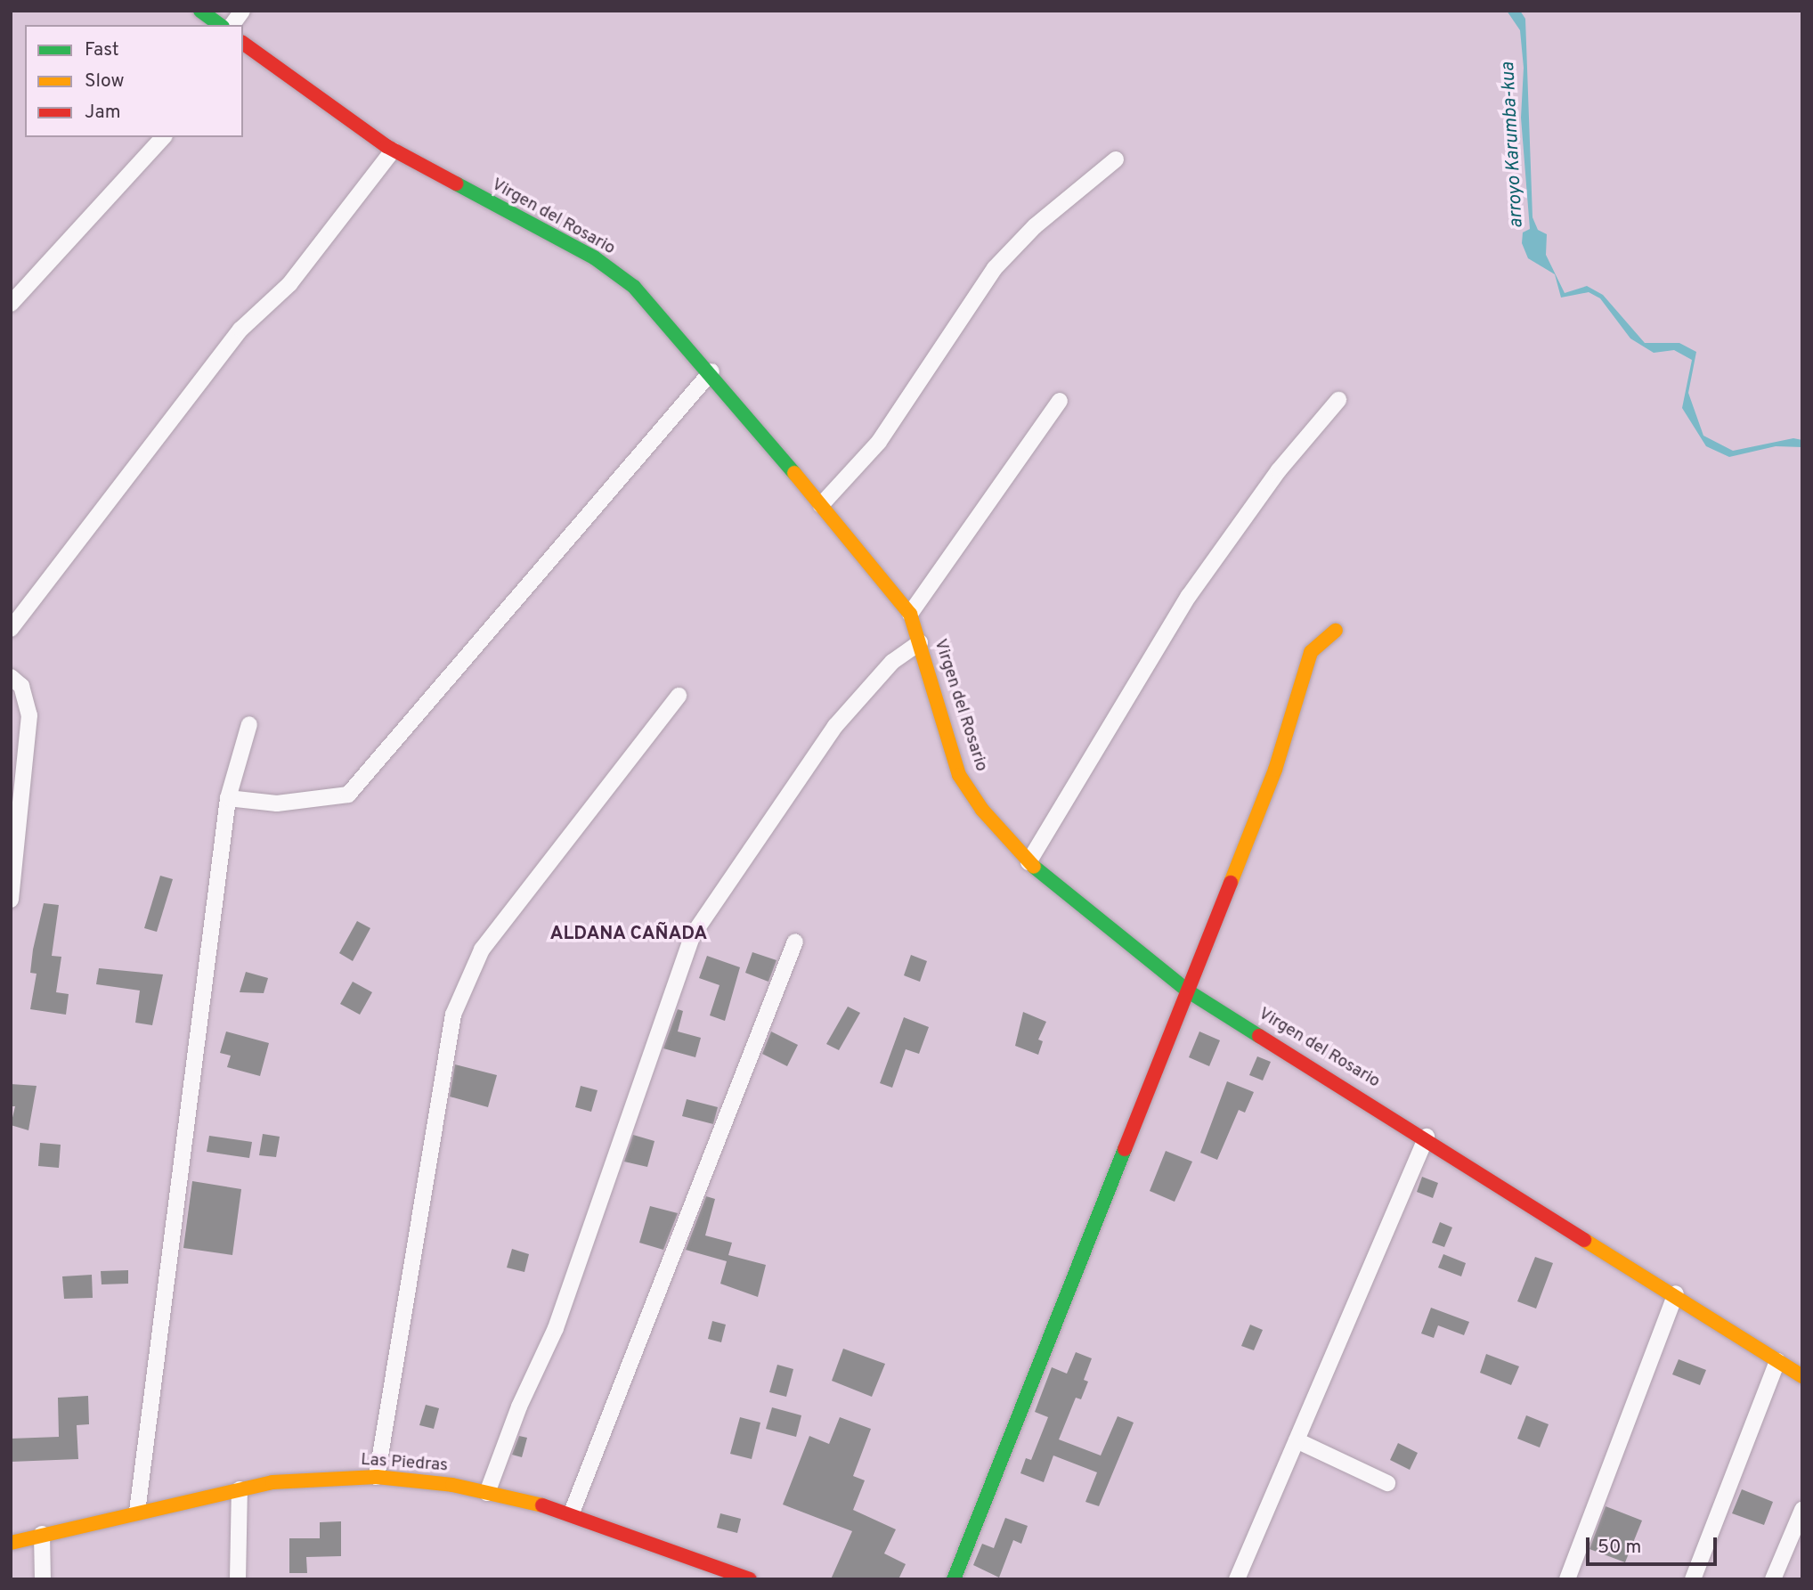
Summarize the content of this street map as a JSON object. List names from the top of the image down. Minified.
{"streets":{"street":["Virgen del Rosario","Las Piedras"]},"districts":["ALDANA CAÑADA"],"water":["arroyo Karumba-kua"],"legend":["Fast","Slow","Jam"],"scale_bar":"50 m"}
